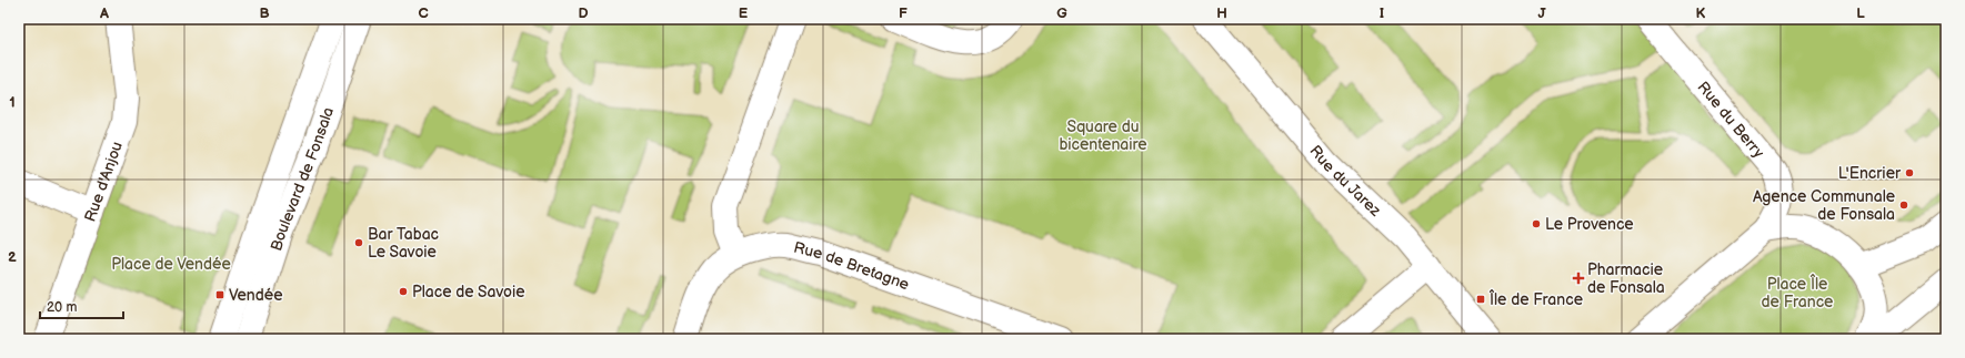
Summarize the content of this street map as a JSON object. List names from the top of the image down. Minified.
{"streets":{"street":["Rue du Berry","Boulevard de Fonsala","Rue du Jarez","Rue d'Anjou","Rue de Bretagne"]},"parks":["Square du bicentenaire","Place de Vendée","Place Île de France"],"places":{"other":["L'Encrier","Agence Communale de Fonsala","Le Provence","Bar Tabac Le Savoie","Place de Savoie"],"health":["Pharmacie de Fonsala"],"transit":["Vendée","Île de France"]},"scale_bar":"20 m","grid":{"columns":["A","B","C","D","E","F","G","H","I","J","K","L"],"rows":["1","2"]}}
